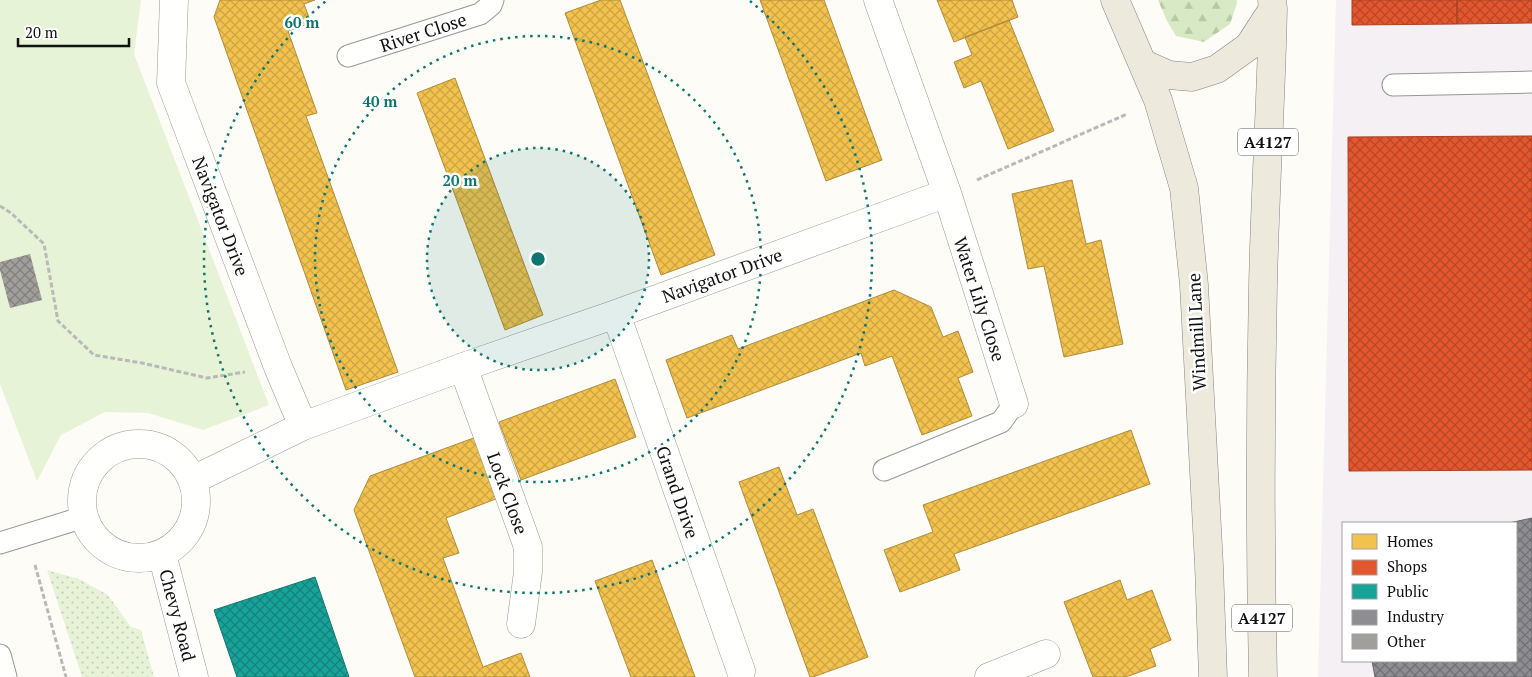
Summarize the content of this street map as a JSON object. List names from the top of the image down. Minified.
{"streets":{"main road":["A4127","Windmill Lane"],"street":["Navigator Drive","Water Lily Close","Grand Drive","Lock Close","Chevy Road"],"lane":["River Close"]},"crossings":[["Navigator Drive","Water Lily Close"],["Navigator Drive","Grand Drive"],["Navigator Drive","Lock Close"],["Navigator Drive","Chevy Road"]],"legend":["Homes","Shops","Public","Industry","Other"],"scale_bar":"20 m","rings":["60 m","40 m","20 m"]}
